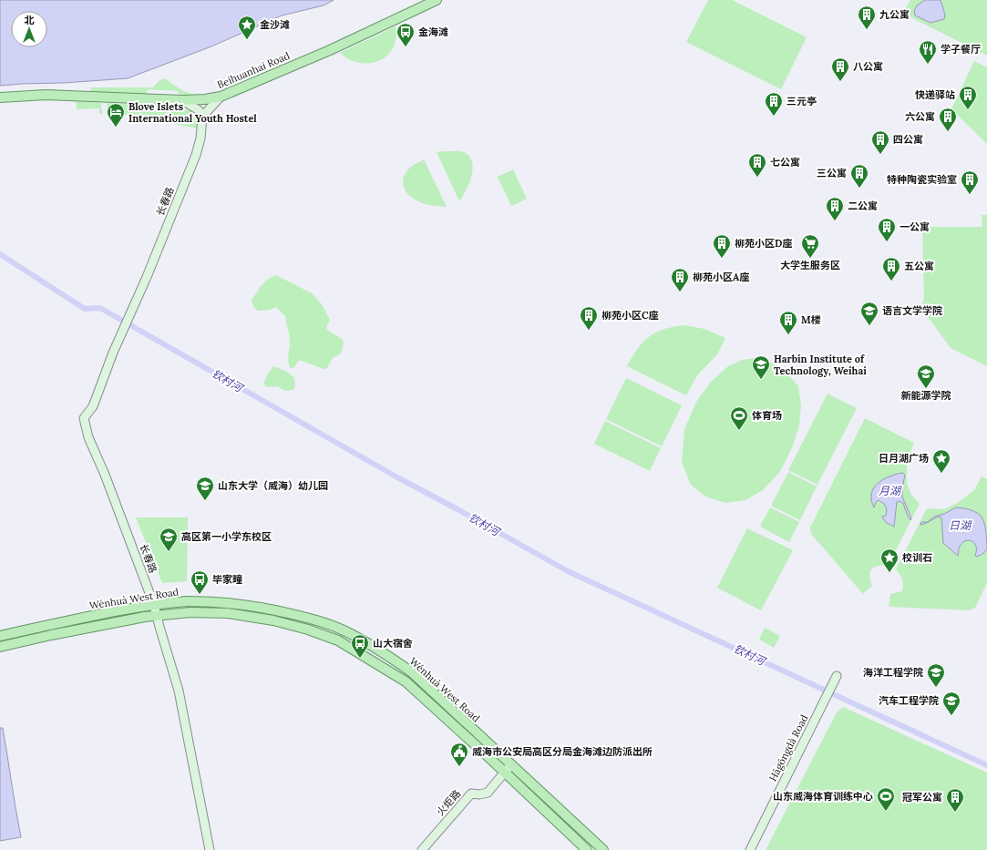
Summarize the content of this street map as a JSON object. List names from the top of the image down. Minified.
{"streets":{"main road":["Beihuanhai Road","Wénhuà West Road"],"street":["长春路","Hāgōngdà Road","火炬路"]},"crossings":[["长春路","Wénhuà West Road"],["Wénhuà West Road","火炬路"]],"water":["钦村河","月湖","日湖"],"places":{"building":["九公寓","八公寓","快递驿站","三元亭","六公寓","四公寓","七公寓","三公寓","特种陶瓷实验室","二公寓","一公寓","柳苑小区D座","五公寓","柳苑小区A座","柳苑小区C座","M楼","冠军公寓"],"place":["金沙滩","日月湖广场","校训石"],"bus stop":["金海滩","毕家疃","山大宿舍"],"restaurant":["学子餐厅"],"hotel":["Blove Islets International Youth Hostel"],"supermarket":["大学生服务区"],"school or university":["语言文学学院","Harbin Institute of Technology, Weihai","新能源学院","山东大学（威海）幼儿园","高区第一小学东校区","海洋工程学院","汽车工程学院"],"sports":["体育场","山东威海体育训练中心"],"public building":["威海市公安局高区分局金海滩边防派出所"]},"north":"top"}
